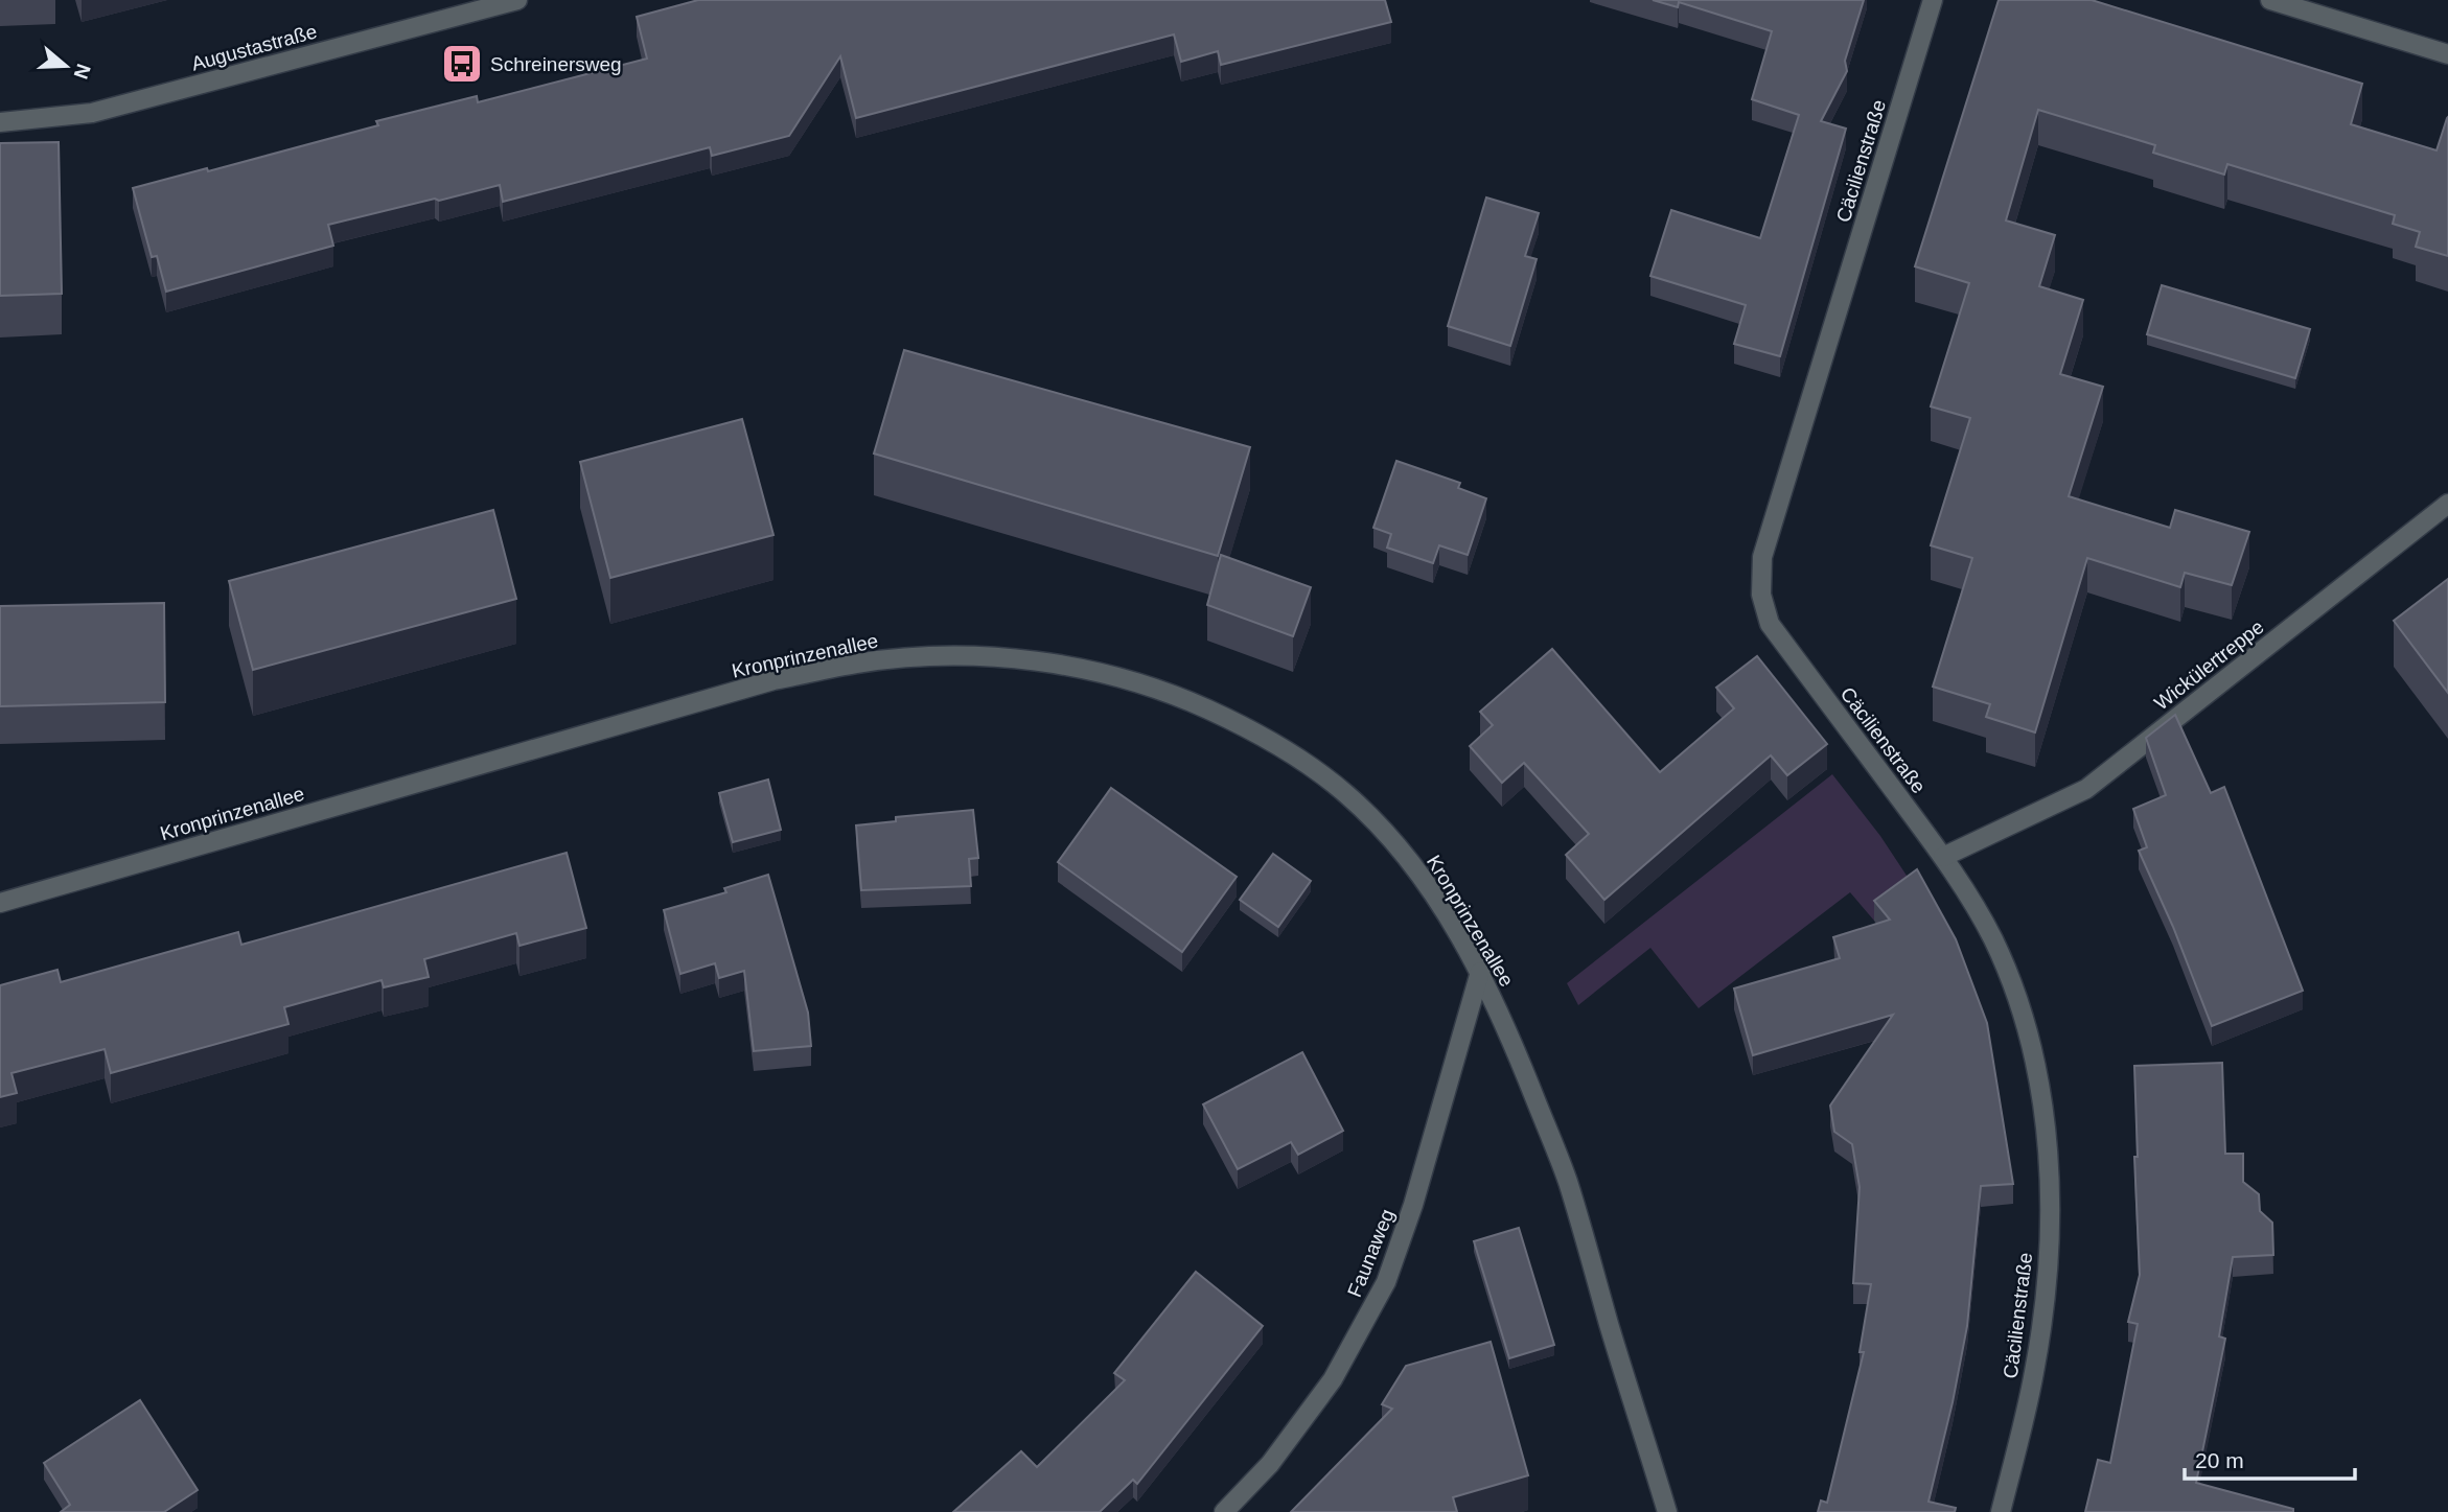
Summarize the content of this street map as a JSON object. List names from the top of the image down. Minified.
{"streets":{"street":["Augustastraße","Cäcilienstraße","Kronprinzenallee","Wickülertreppe","Faunaweg"]},"crossings":[["Cäcilienstraße","Wickülertreppe"],["Kronprinzenallee","Faunaweg"]],"places":{"bus stop":["Schreinersweg"]},"scale_bar":"20 m","north":"right"}
